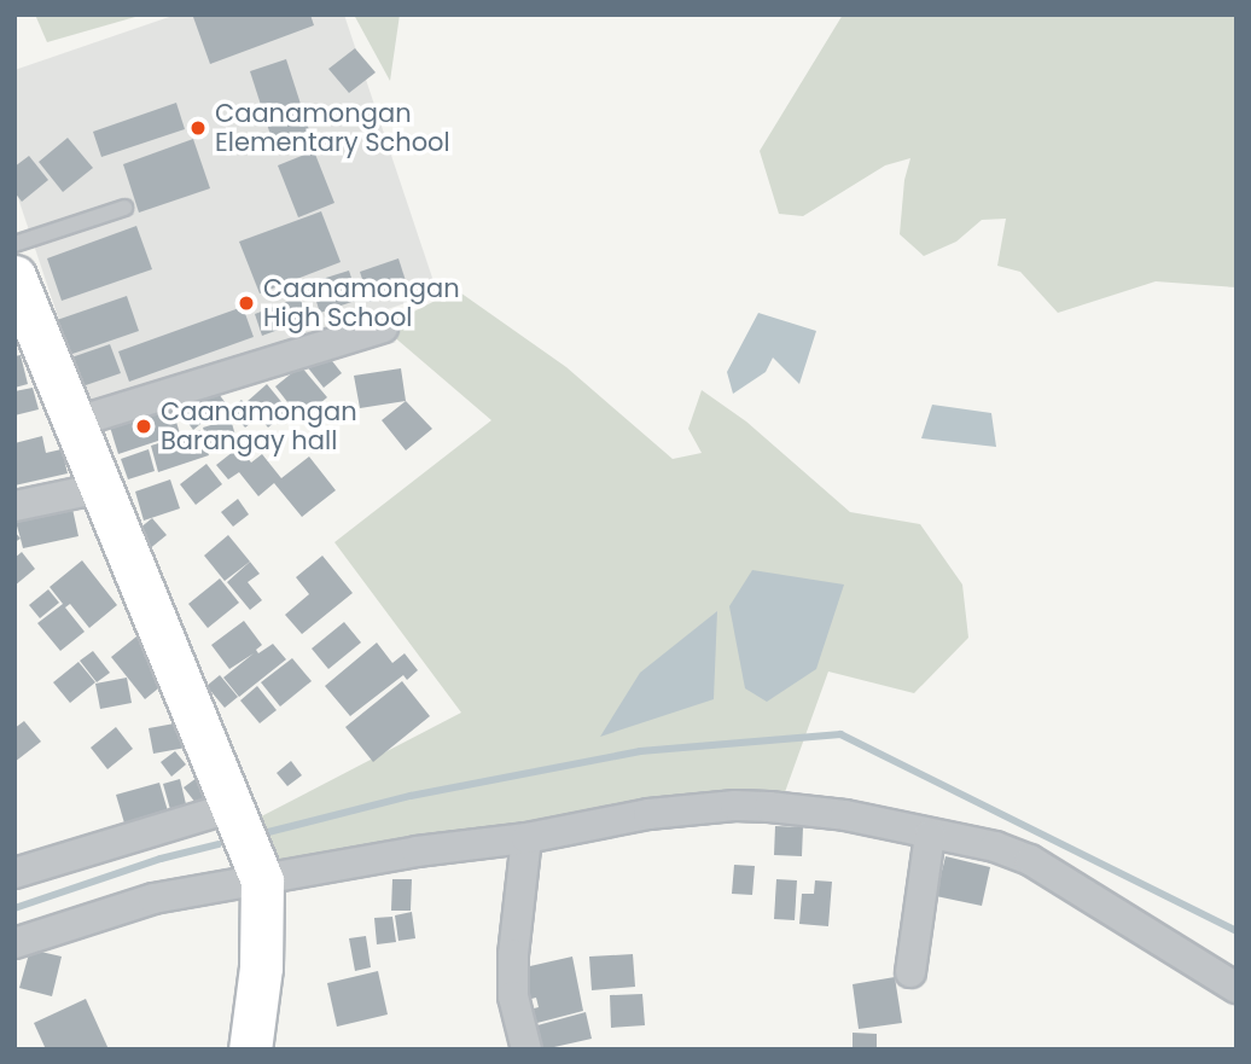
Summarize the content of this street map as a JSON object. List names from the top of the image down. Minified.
{"places":["Caanamongan Elementary School","Caanamongan High School","Caanamongan Barangay hall"]}
